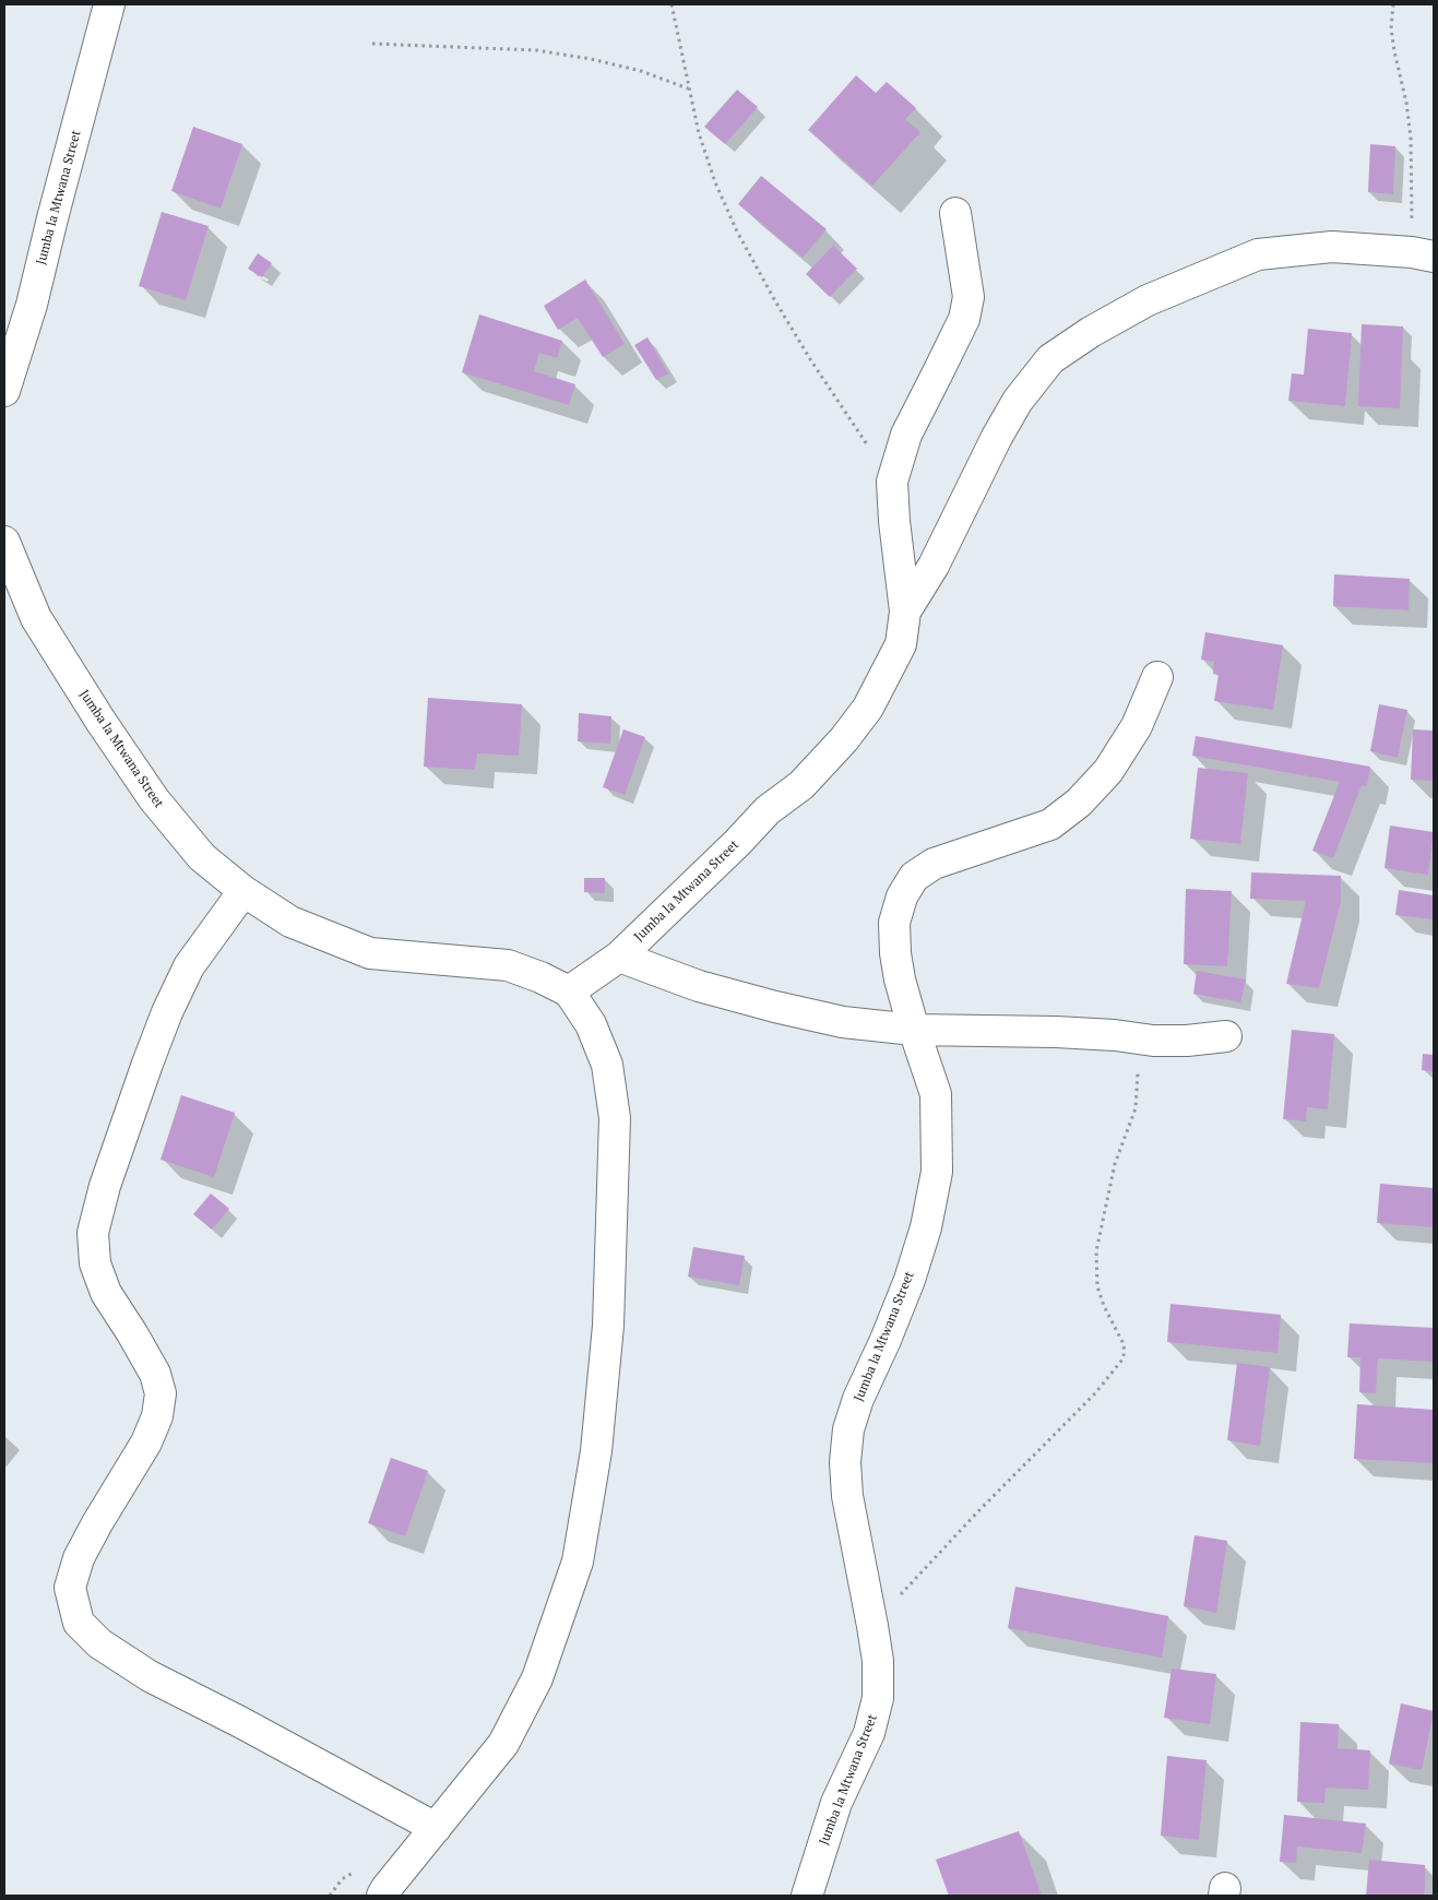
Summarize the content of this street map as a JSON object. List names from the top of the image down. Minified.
{"streets":{"street":["Jumba la Mtwana Street"]}}
